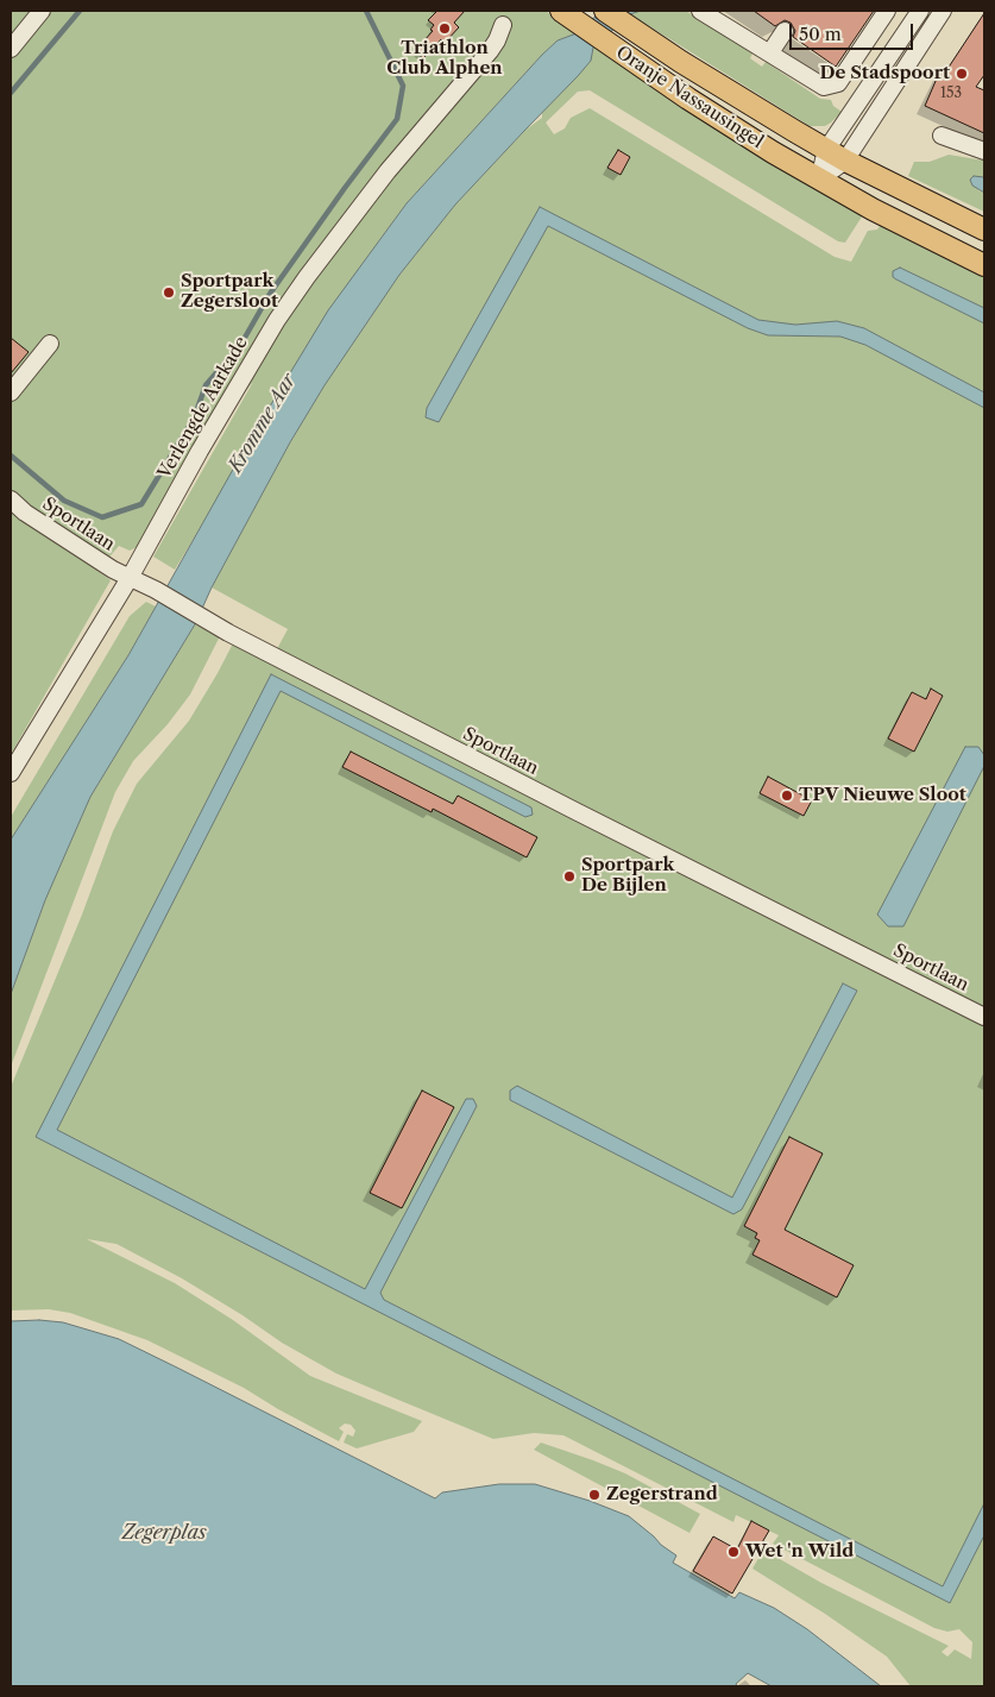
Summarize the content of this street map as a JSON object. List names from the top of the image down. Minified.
{"streets":{"main road":["Oranje Nassausingel"],"street":["Verlengde Aarkade","Sportlaan"]},"crossings":[["Verlengde Aarkade","Sportlaan"]],"water":["Kromme Aar","Zegerplas"],"places":["Triathlon Club Alphen","De Stadspoort","Sportpark Zegersloot","TPV Nieuwe Sloot","Sportpark De Bijlen","Zegerstrand","Wet 'n Wild"],"house_numbers":["153"],"scale_bar":"50 m"}
